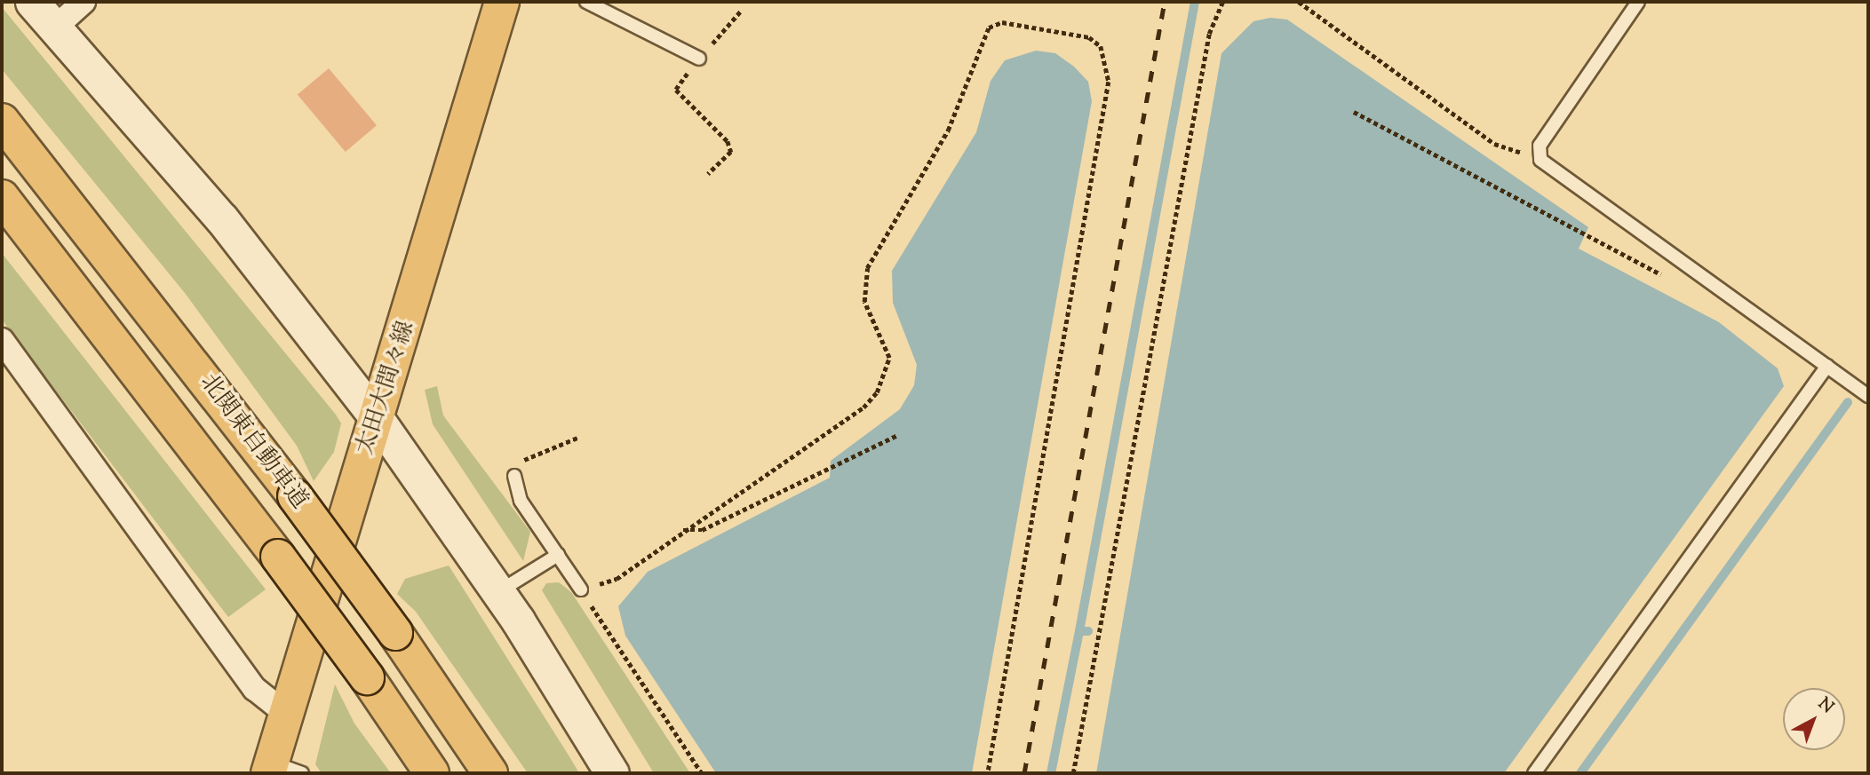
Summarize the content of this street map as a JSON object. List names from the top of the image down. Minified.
{"streets":{"main road":["太田大間々線","北関東自動車道"]},"north":"top right"}
